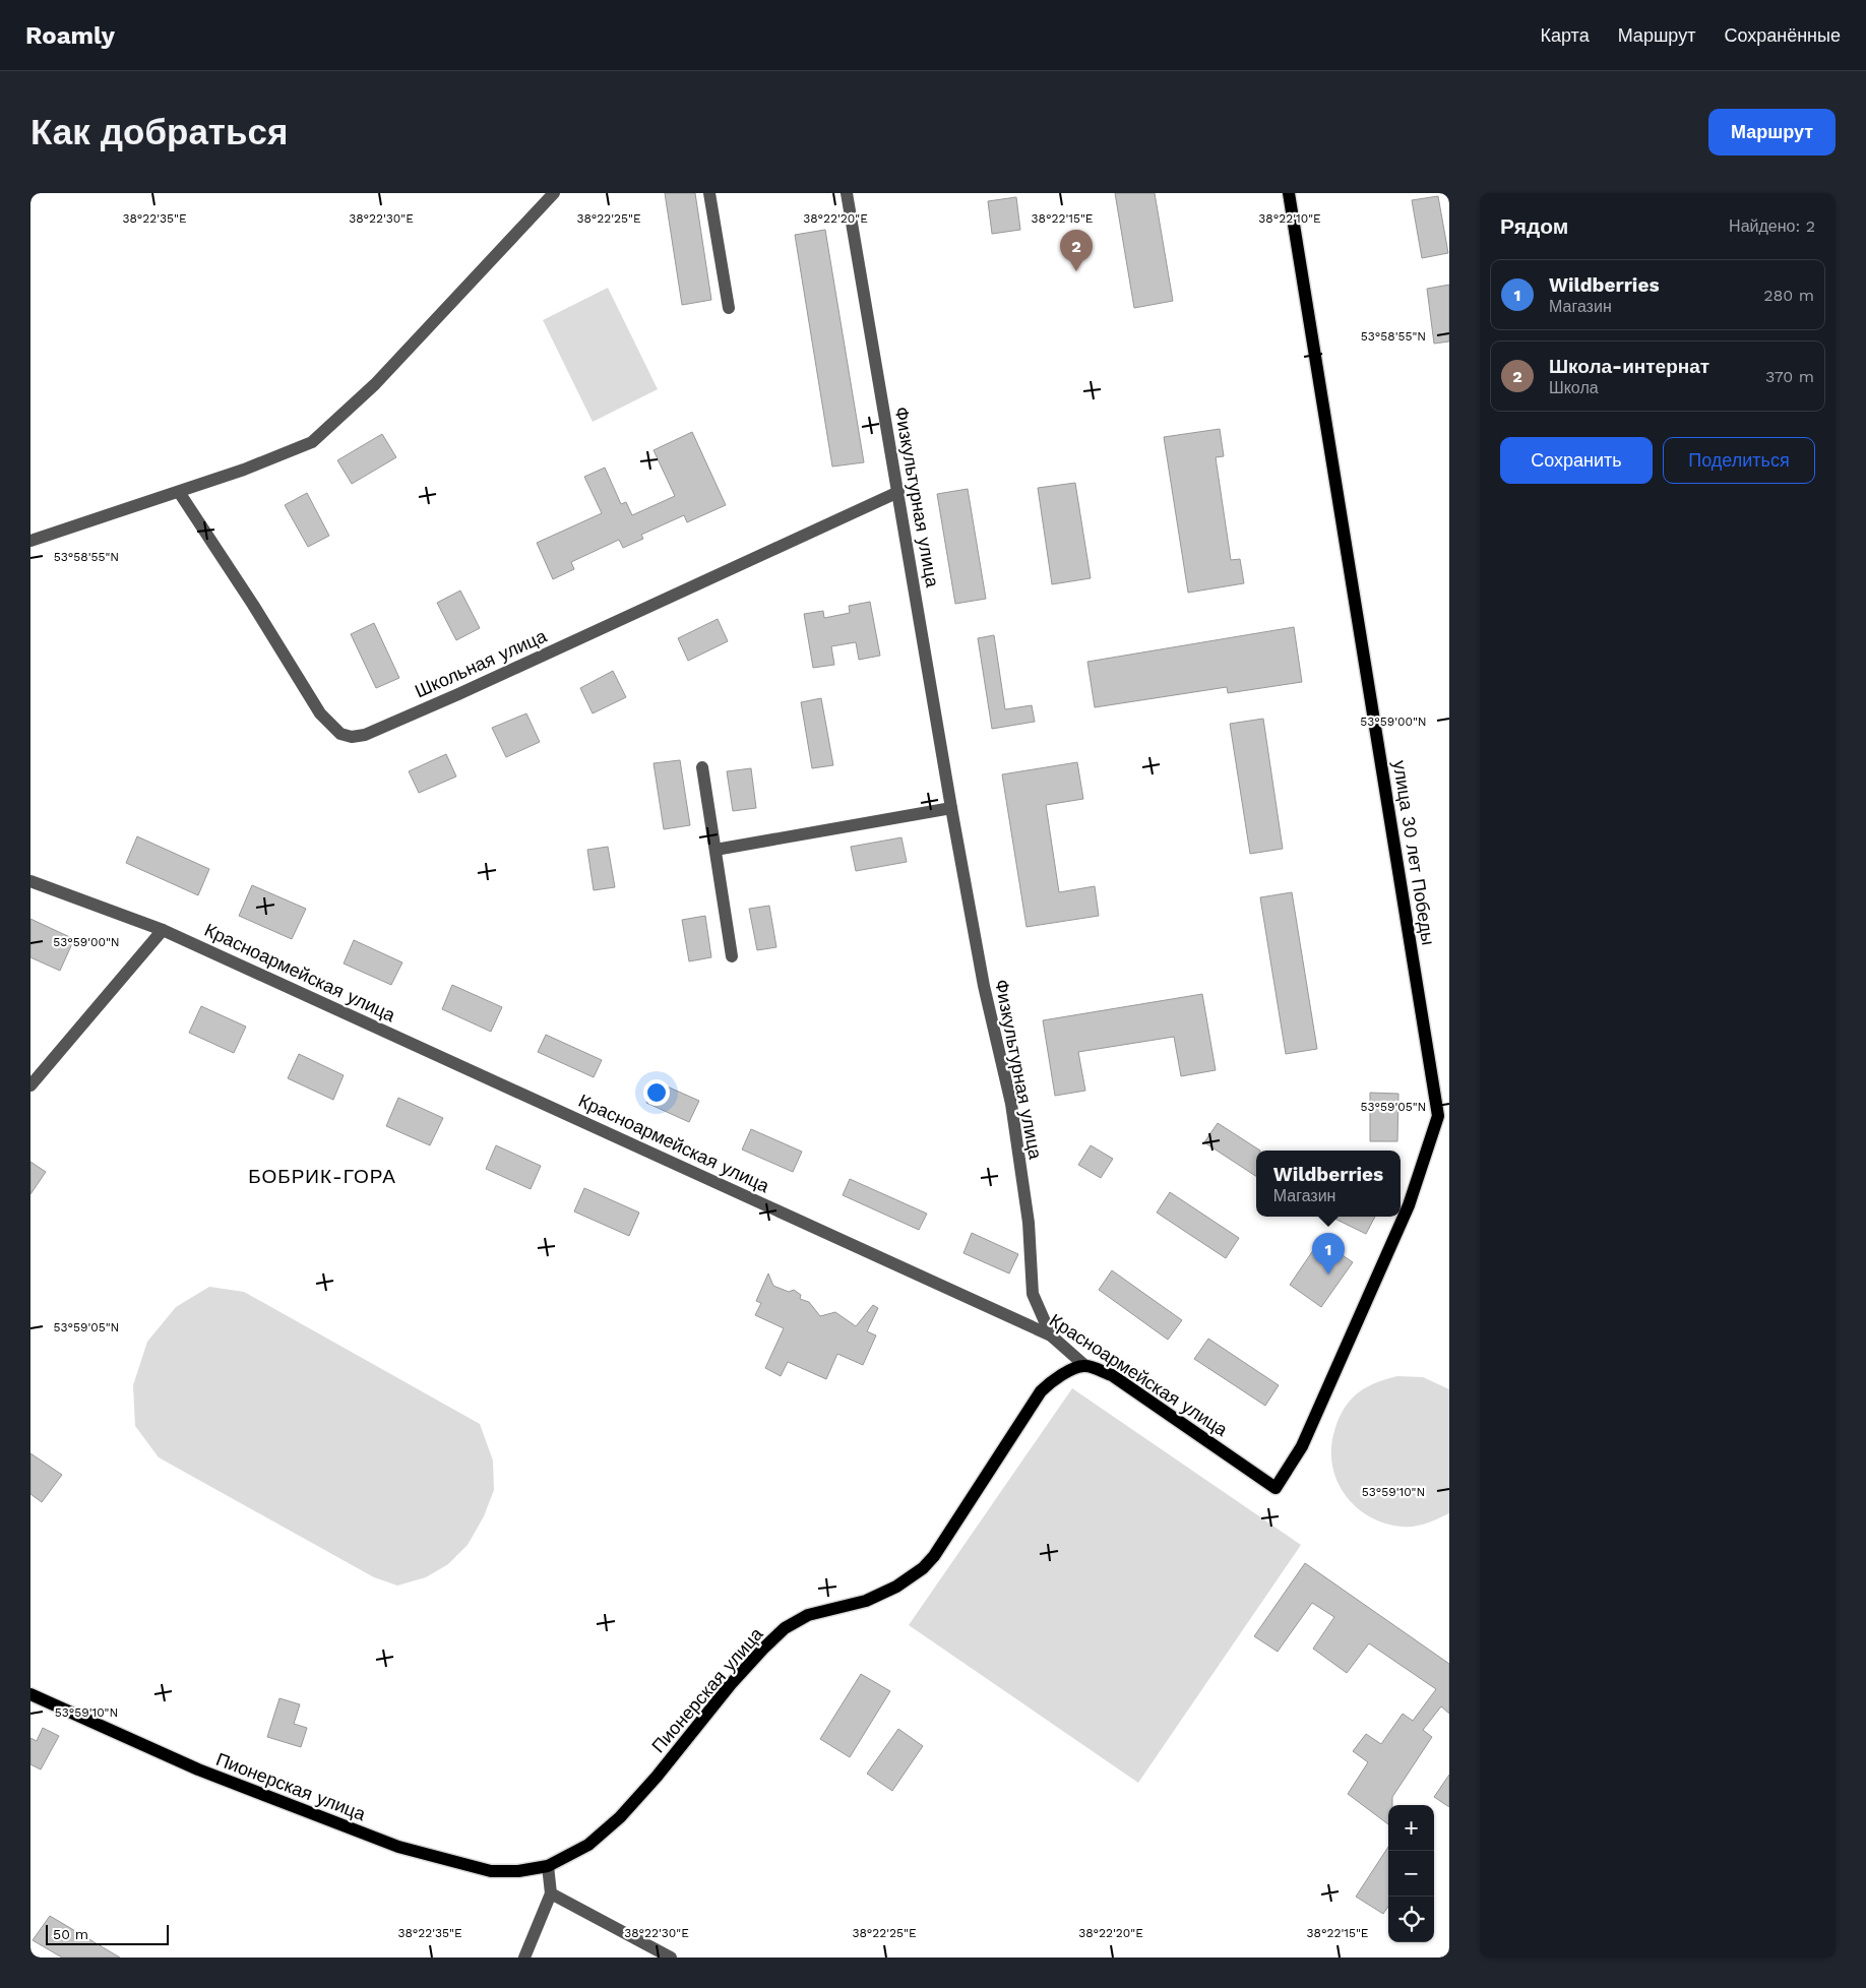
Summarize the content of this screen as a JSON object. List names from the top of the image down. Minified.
{"streets":{"main road":["улица 30 лет Победы","Красноармейская улица","Пионерская улица"],"street":["Физкультурная улица","Школьная улица"]},"crossings":[["Физкультурная улица","Школьная улица"],["Физкультурная улица","Красноармейская улица"],["улица 30 лет Победы","Красноармейская улица"],["Красноармейская улица","Пионерская улица"]],"districts":["БОБРИК-ГОРА"],"scale_bar":"50 m","page":{"header":"Roamly","nav":["Карта","Маршрут","Сохранённые"],"buttons":["Маршрут",["Сохранить","Поделиться"]],"title":"Как добраться","heading":["Рядом","Найдено: 2"],"pins":["2","1"],"list":[{"mark":"1","name":"Wildberries","note":"Магазин","value":"280 m"},{"mark":"2","name":"Школа-интернат","note":"Школа","value":"370 m"}],"popup":["Wildberries","Магазин"],"map_buttons":["+","−"],"scale":"50 m"},"coordinates":["38°22'35\"E","38°22'30\"E","38°22'25\"E","38°22'20\"E","38°22'15\"E","38°22'10\"E","53°58'55\"N","53°59'00\"N","53°59'05\"N","53°59'10\"N"]}
